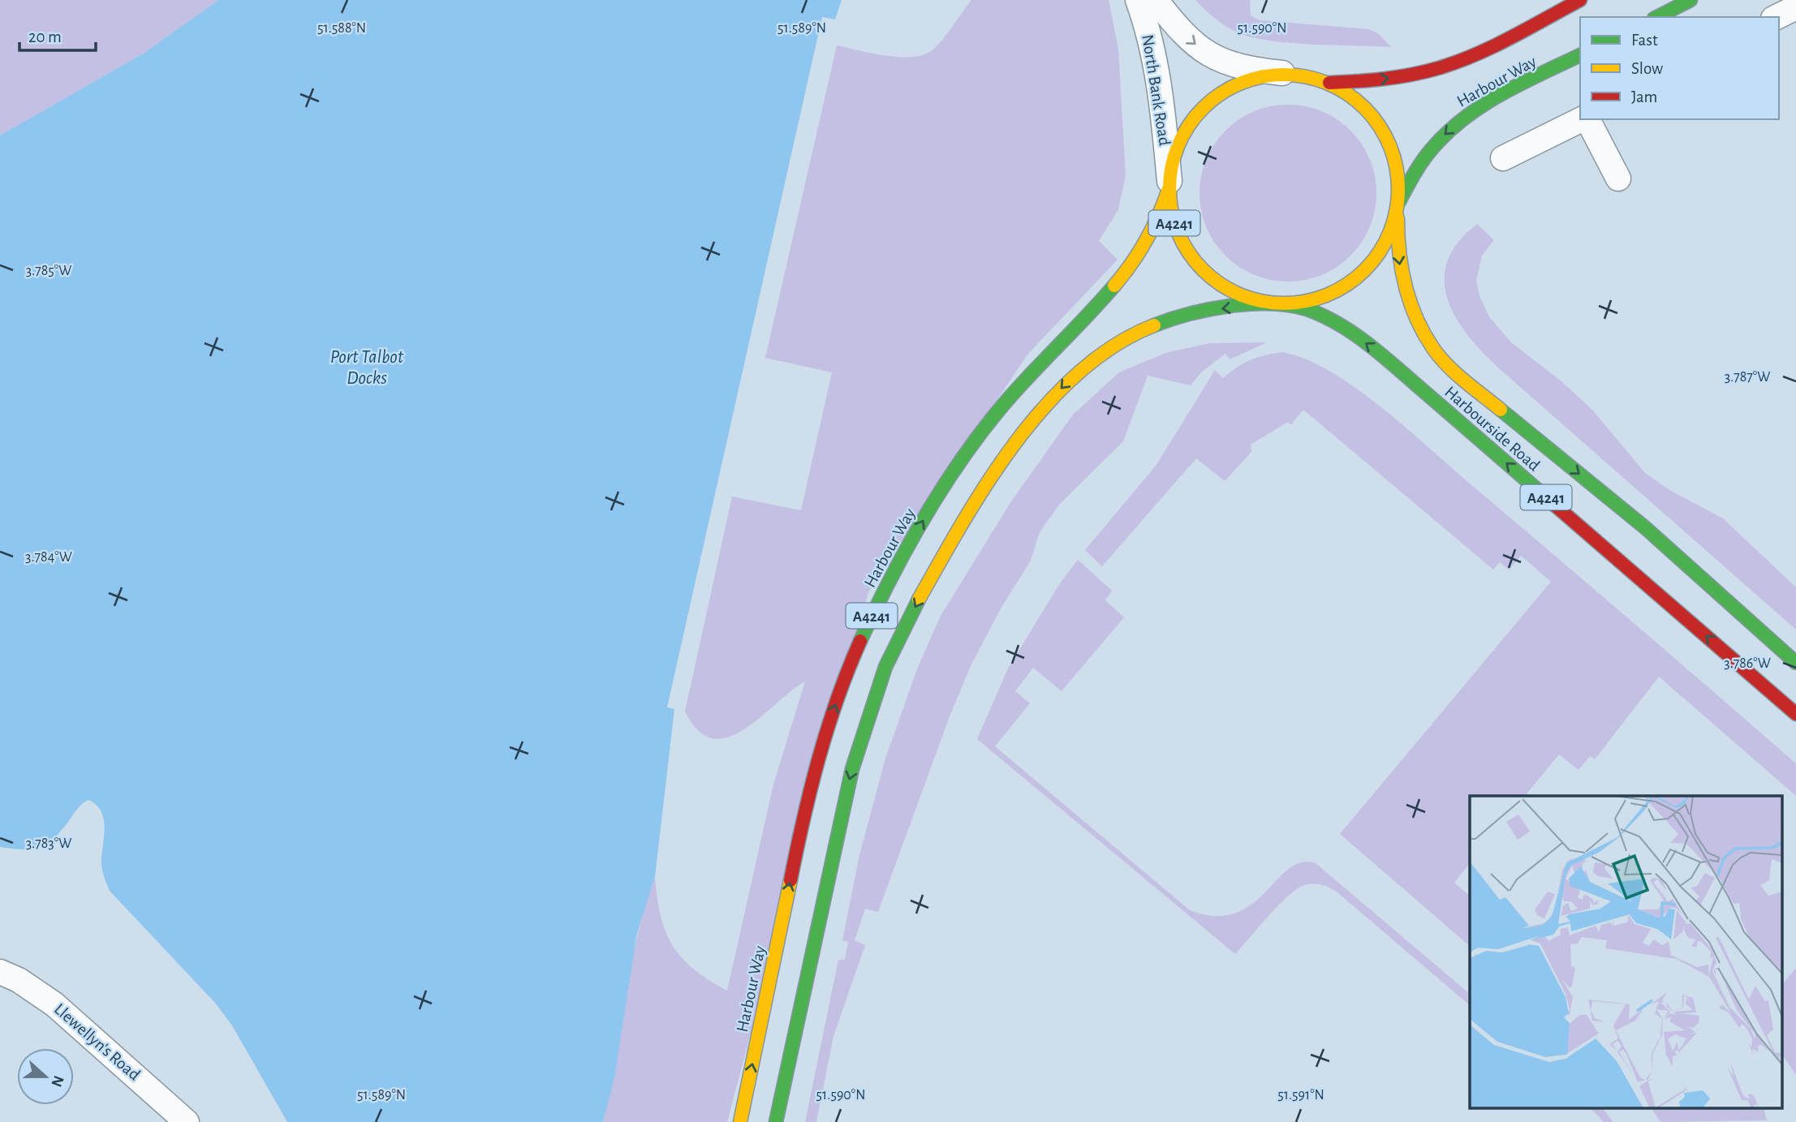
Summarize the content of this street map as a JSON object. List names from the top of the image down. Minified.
{"streets":{"main road":["Harbour Way","A4241","Harbourside Road"],"street":["North Bank Road","Llewellyn's Road"]},"crossings":[["Harbour Way","North Bank Road"],["Harbour Way","A4241"],["Harbour Way","Harbourside Road"],["North Bank Road","A4241"],["A4241","Harbourside Road"]],"one_way":["North Bank Road"],"water":["Port Talbot Docks"],"legend":["Fast","Slow","Jam"],"scale_bar":"20 m","north":"right","coordinates":["51.588°N","51.589°N","51.590°N","3.785°W","3.787°W","3.784°W","3.786°W","3.783°W","51.591°N"]}
